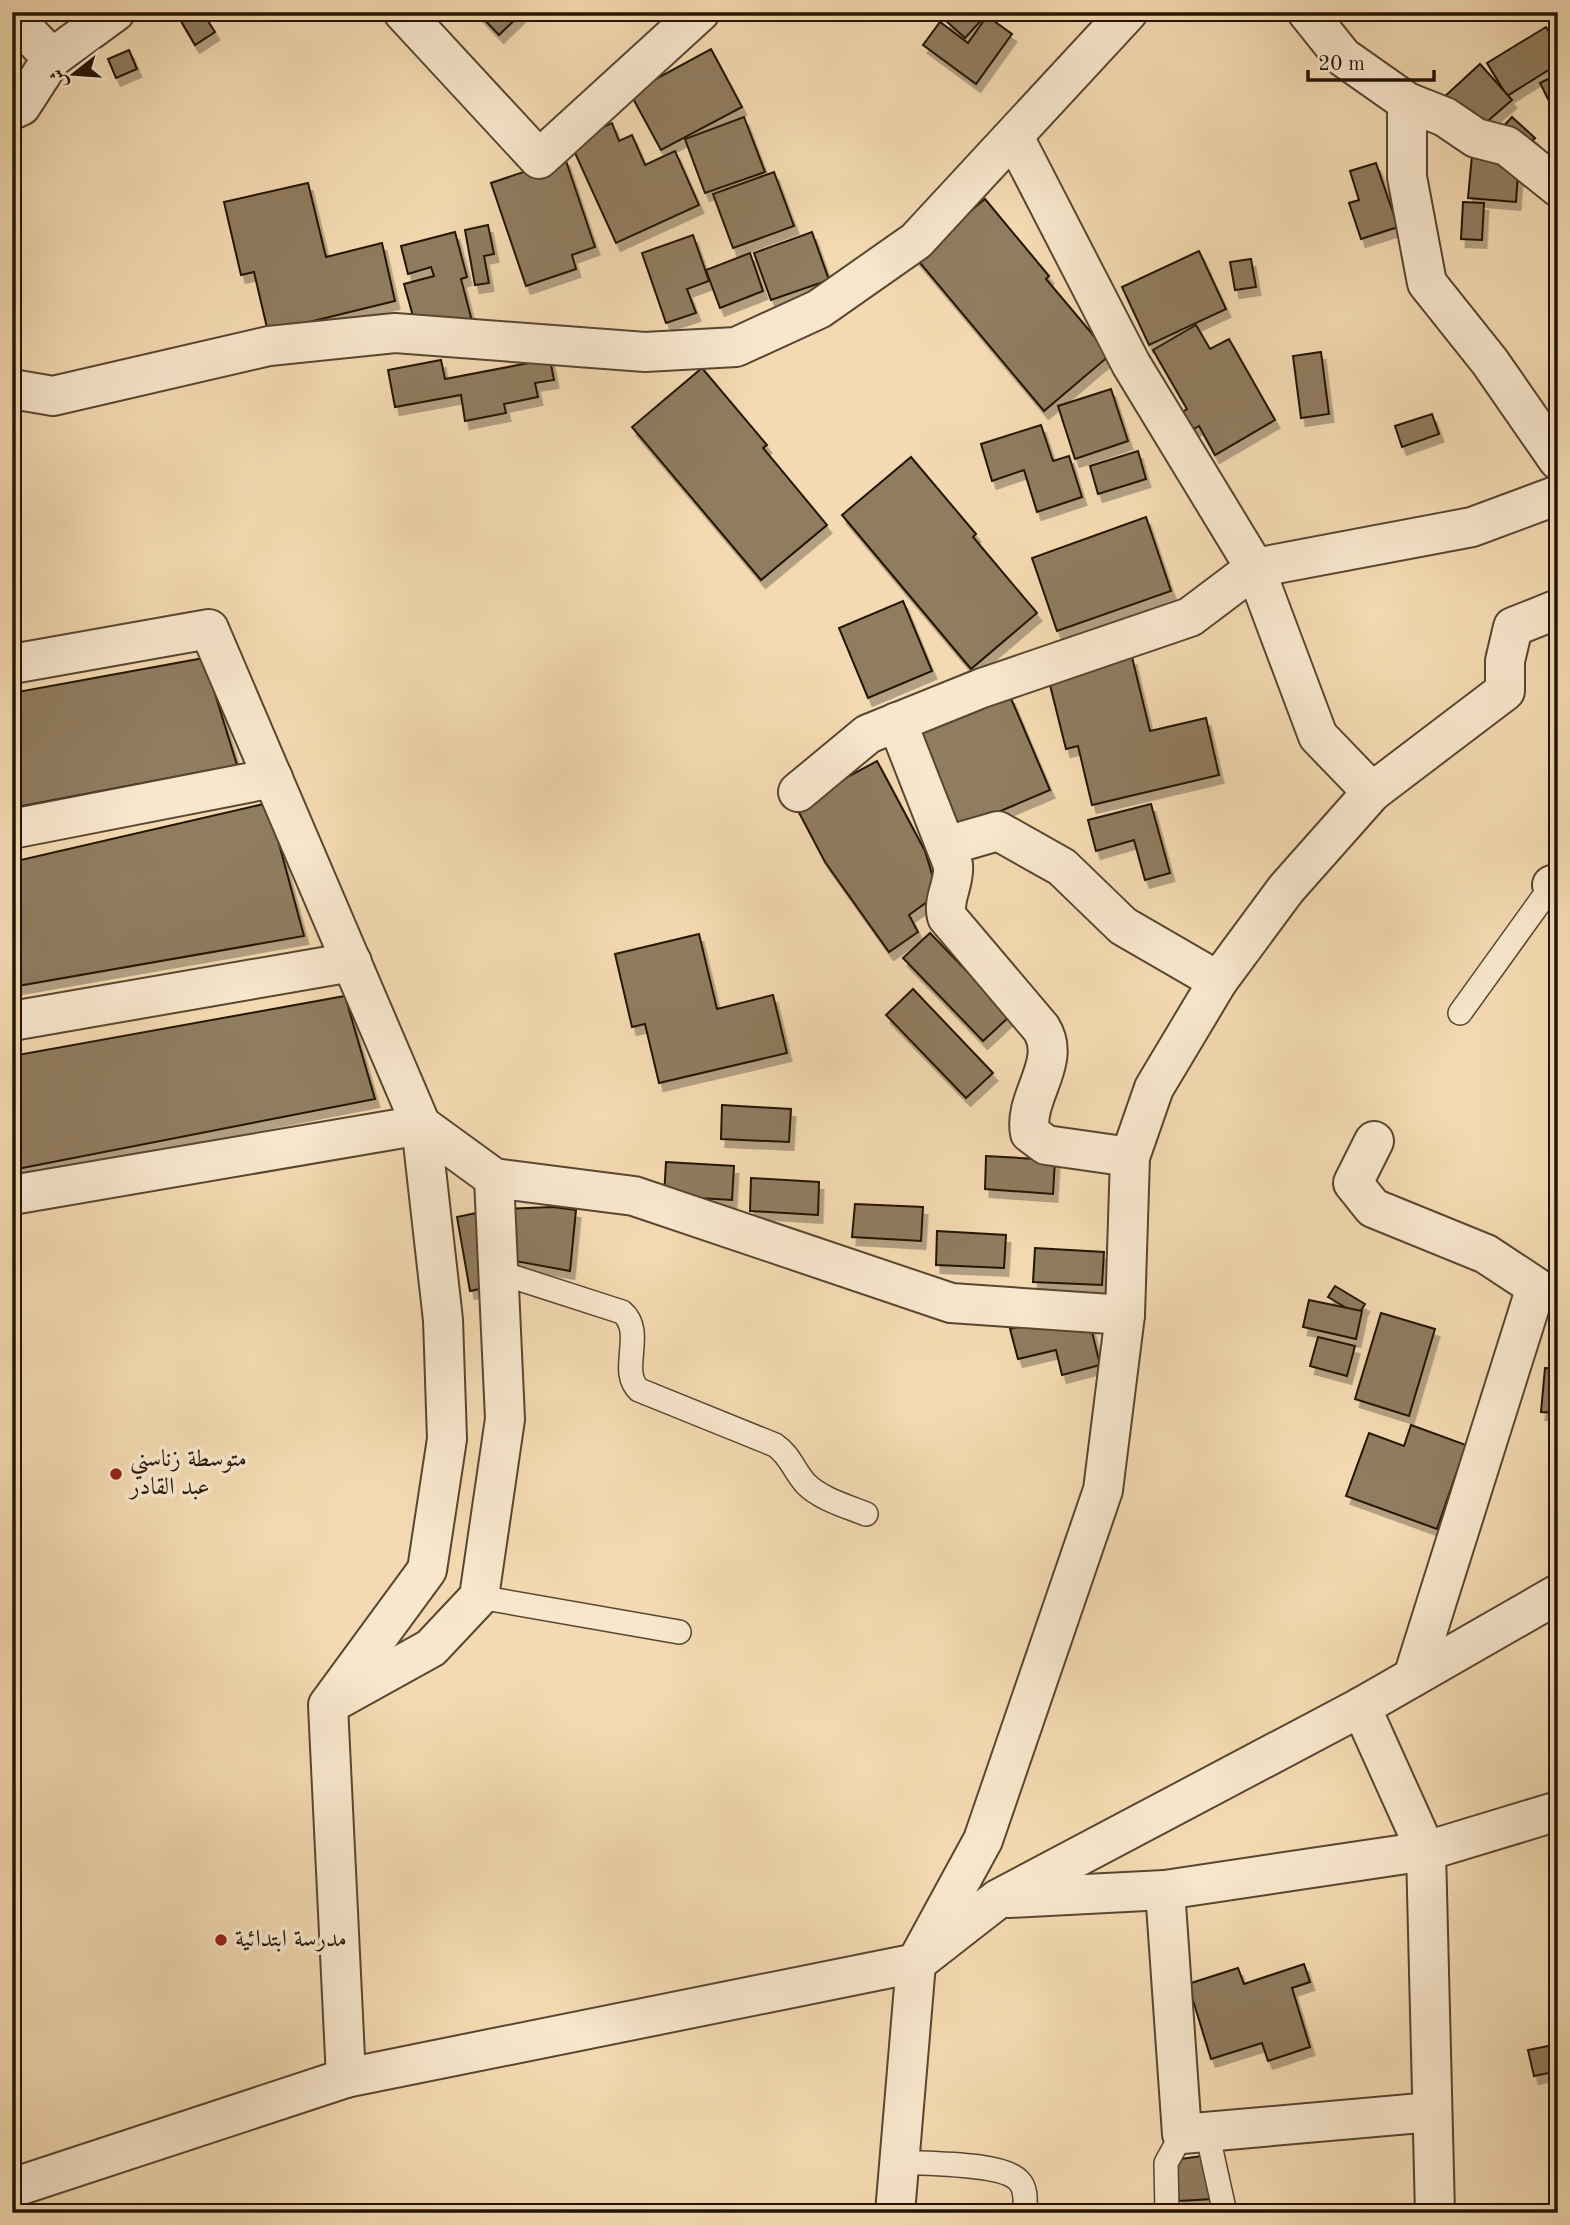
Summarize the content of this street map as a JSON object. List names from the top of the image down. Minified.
{"places":["متوسطة زناسني عبد القادر","مدرسة ابتدائية"],"scale_bar":"20 m","north":"left"}
